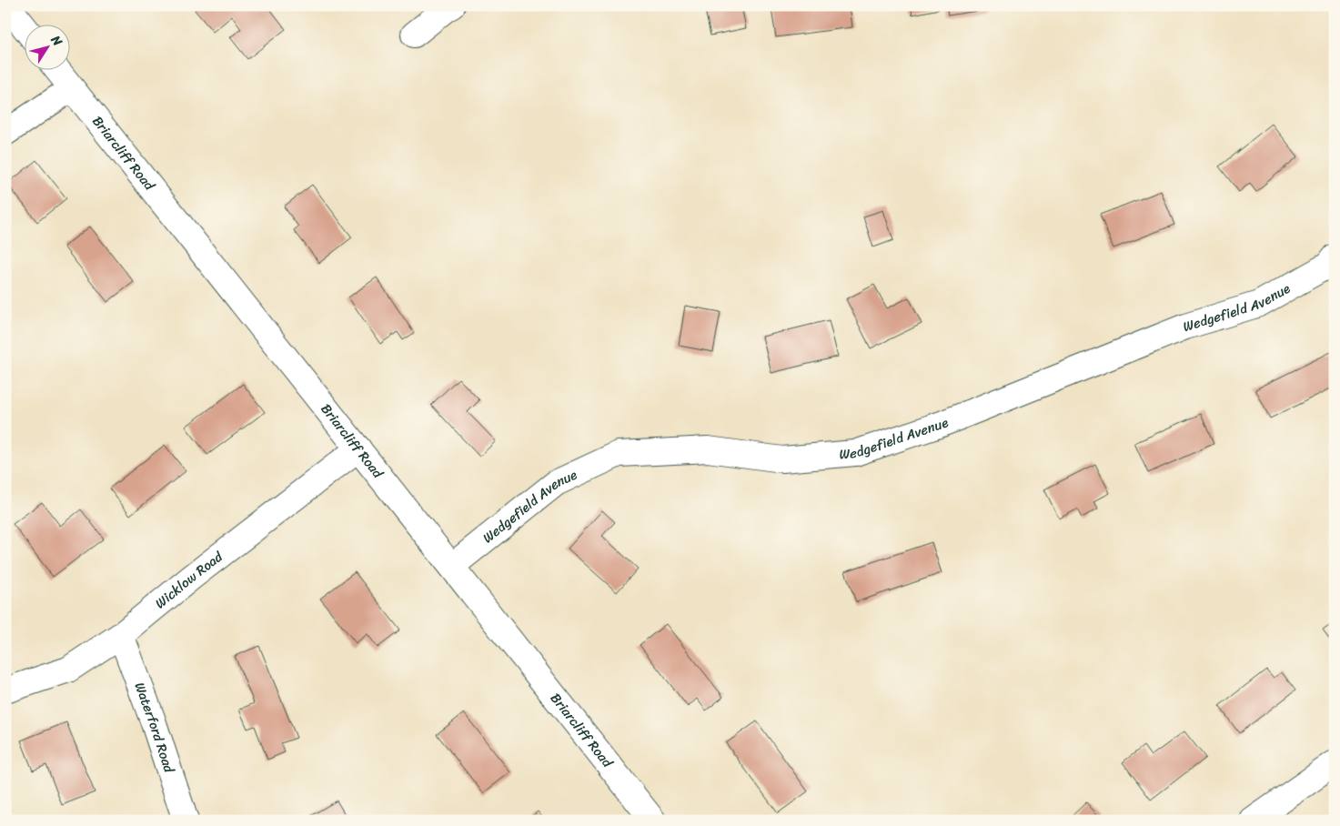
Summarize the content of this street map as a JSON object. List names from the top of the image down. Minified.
{"streets":{"street":["Briarcliff Road","Wedgefield Avenue","Wicklow Road","Waterford Road"]},"crossings":[["Briarcliff Road","Wedgefield Avenue"],["Briarcliff Road","Wicklow Road"],["Wicklow Road","Waterford Road"]],"north":"top right"}
